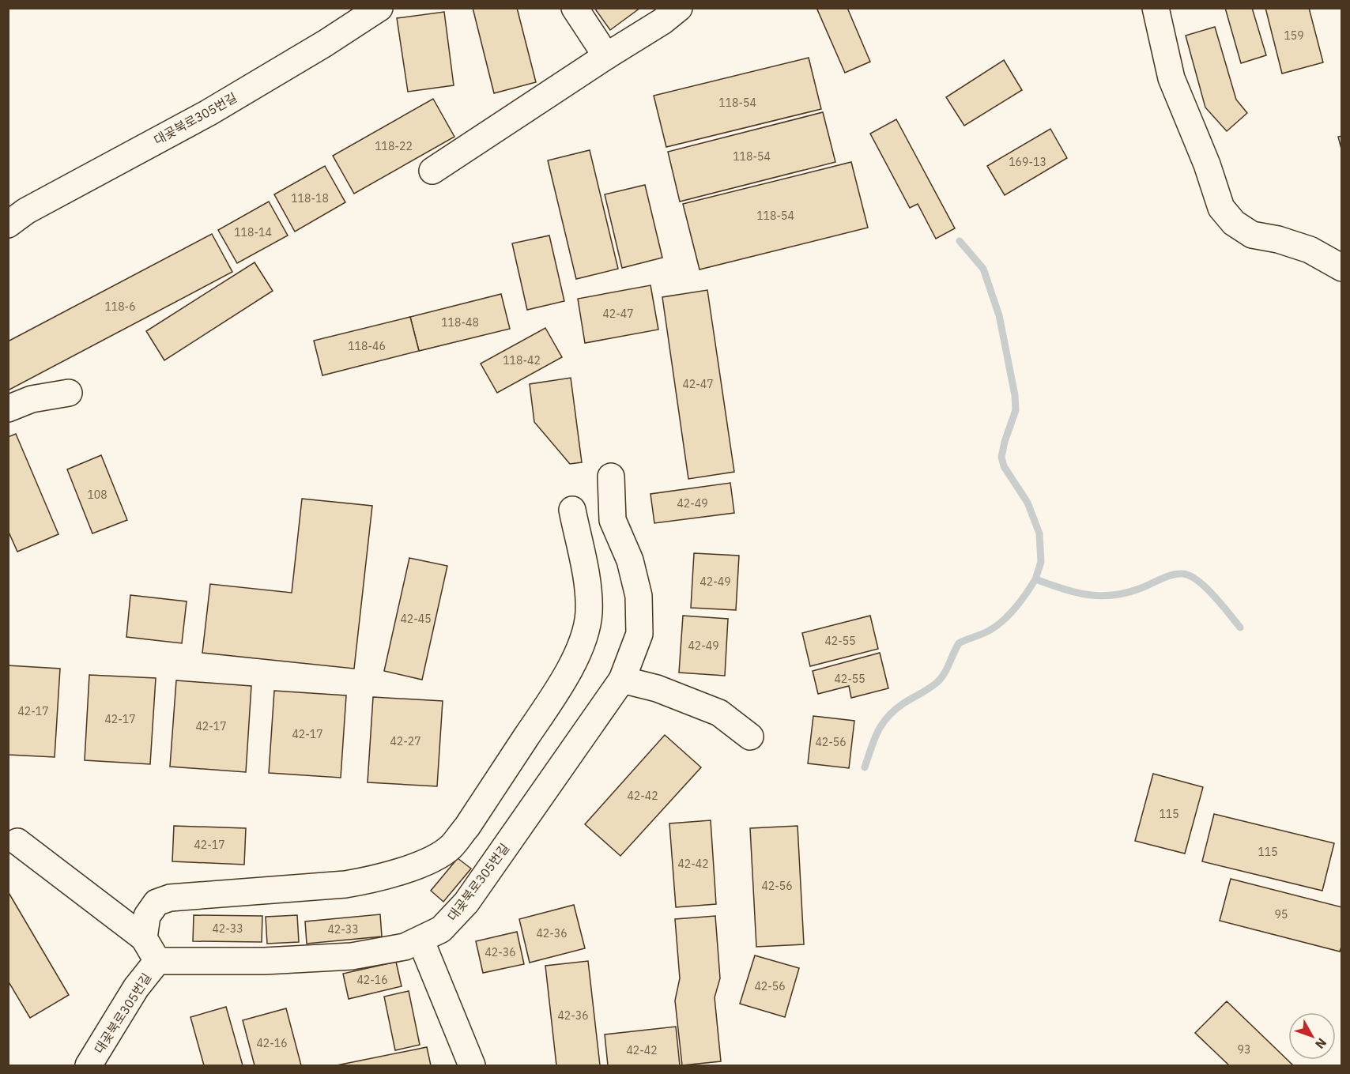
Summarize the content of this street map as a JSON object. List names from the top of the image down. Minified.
{"streets":{"lane":["대곶북로305번길"]},"house_numbers":["159","118-54","118-22","118-54","169-13","118-18","118-54","118-14","118-6","42-47","118-48","118-46","118-42","42-47","108","42-49","42-49","42-45","42-55","42-49","42-55","42-17","42-17","42-17","42-17","42-27","42-56","42-42","115","42-17","115","42-42","42-56","95","42-33","42-33","42-36","42-36","42-16","42-56","42-36","42-16","93","42-42"],"north":"bottom right"}
